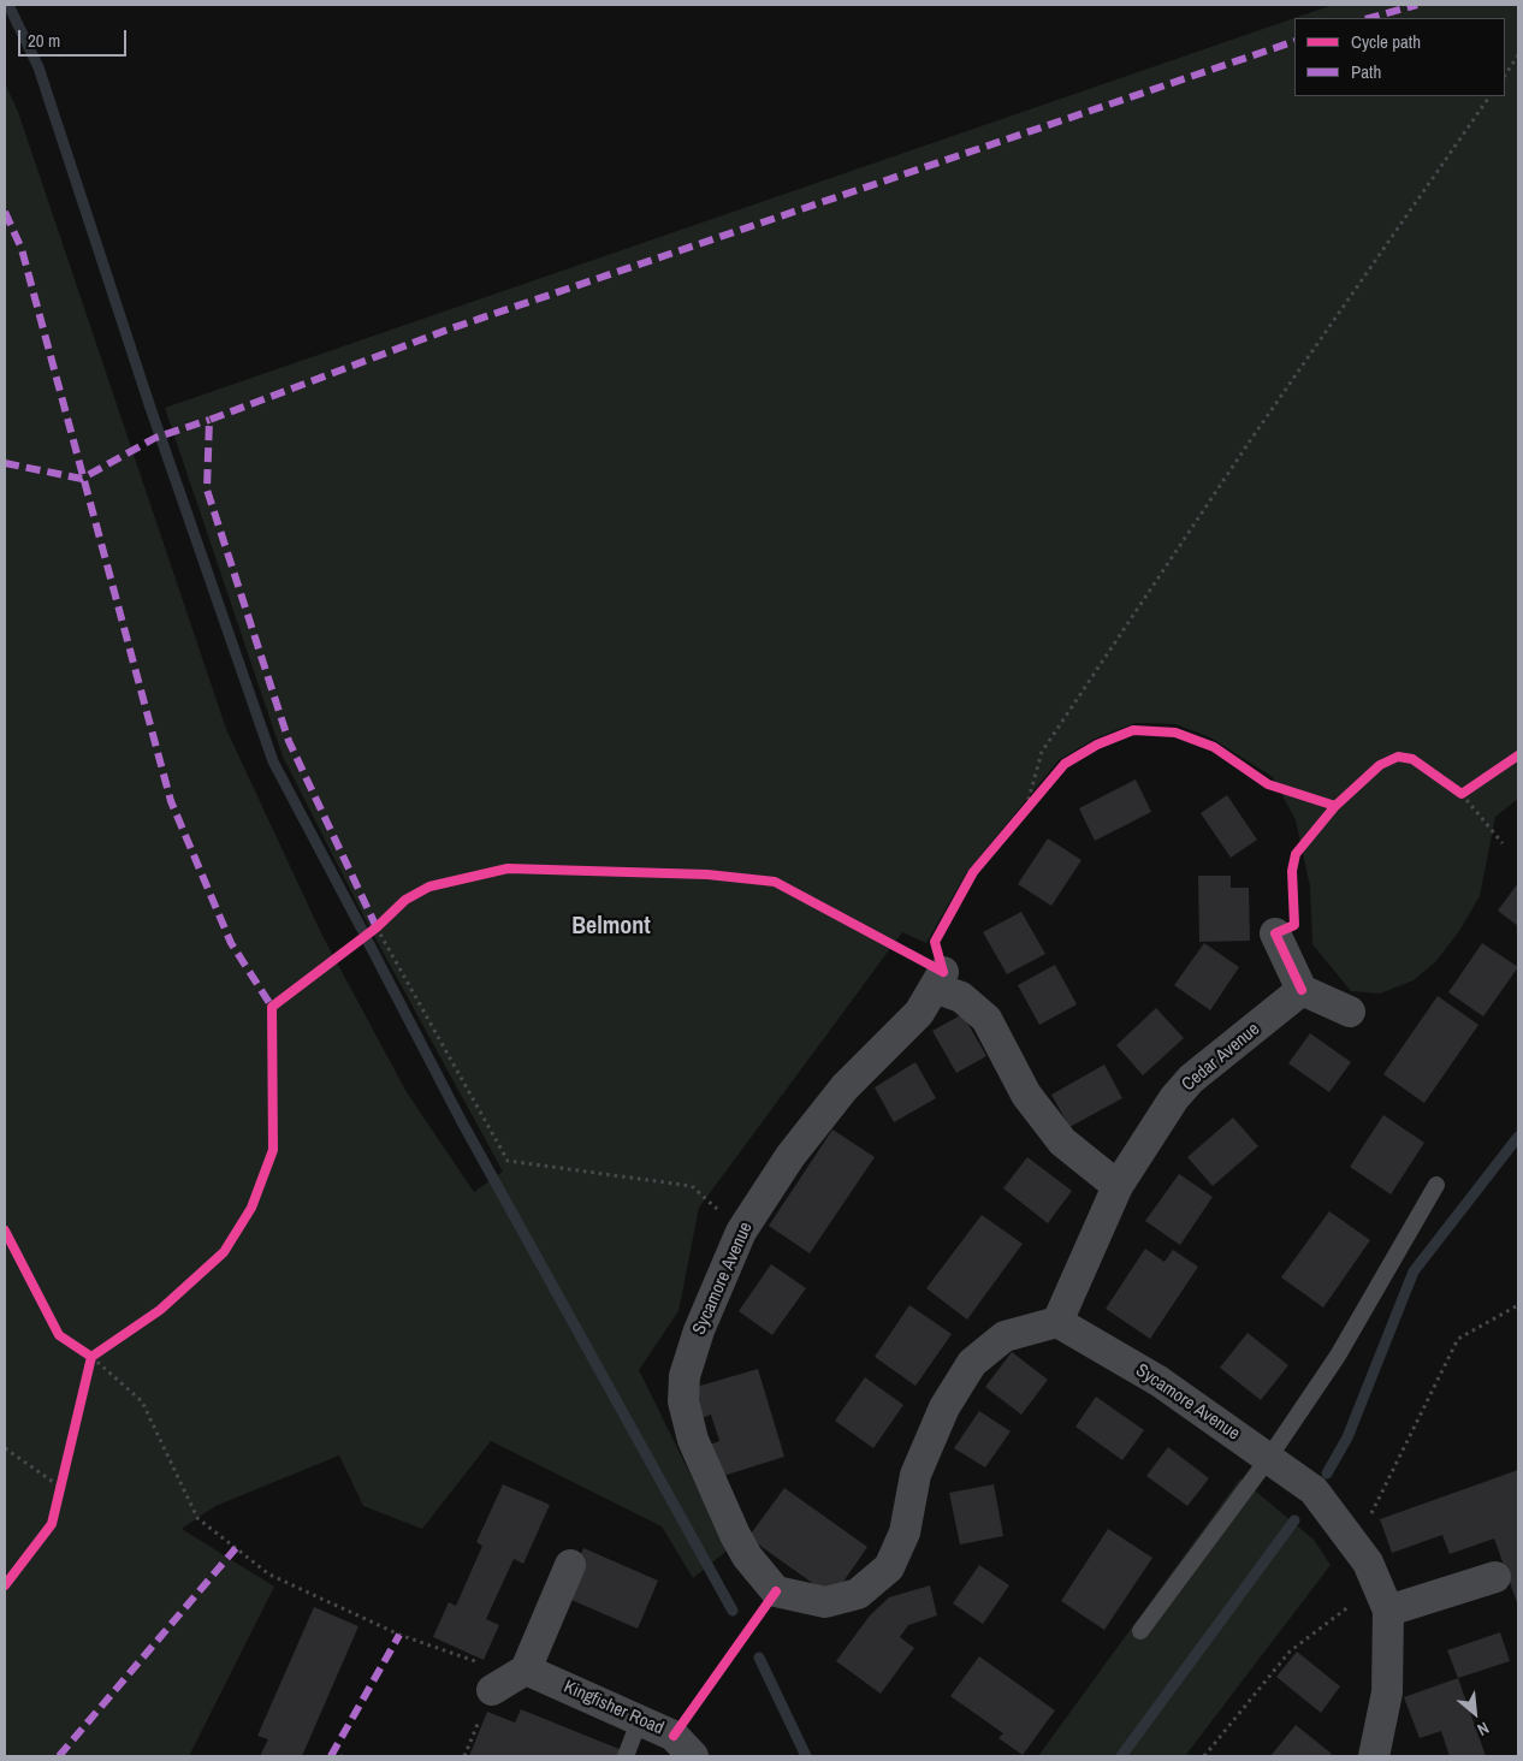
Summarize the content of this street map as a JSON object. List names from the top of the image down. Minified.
{"streets":{"street":["Cedar Avenue","Sycamore Avenue","Kingfisher Road"]},"crossings":[["Cedar Avenue","Sycamore Avenue"]],"districts":["Belmont"],"legend":["Cycle path","Path"],"scale_bar":"20 m","north":"bottom right"}
